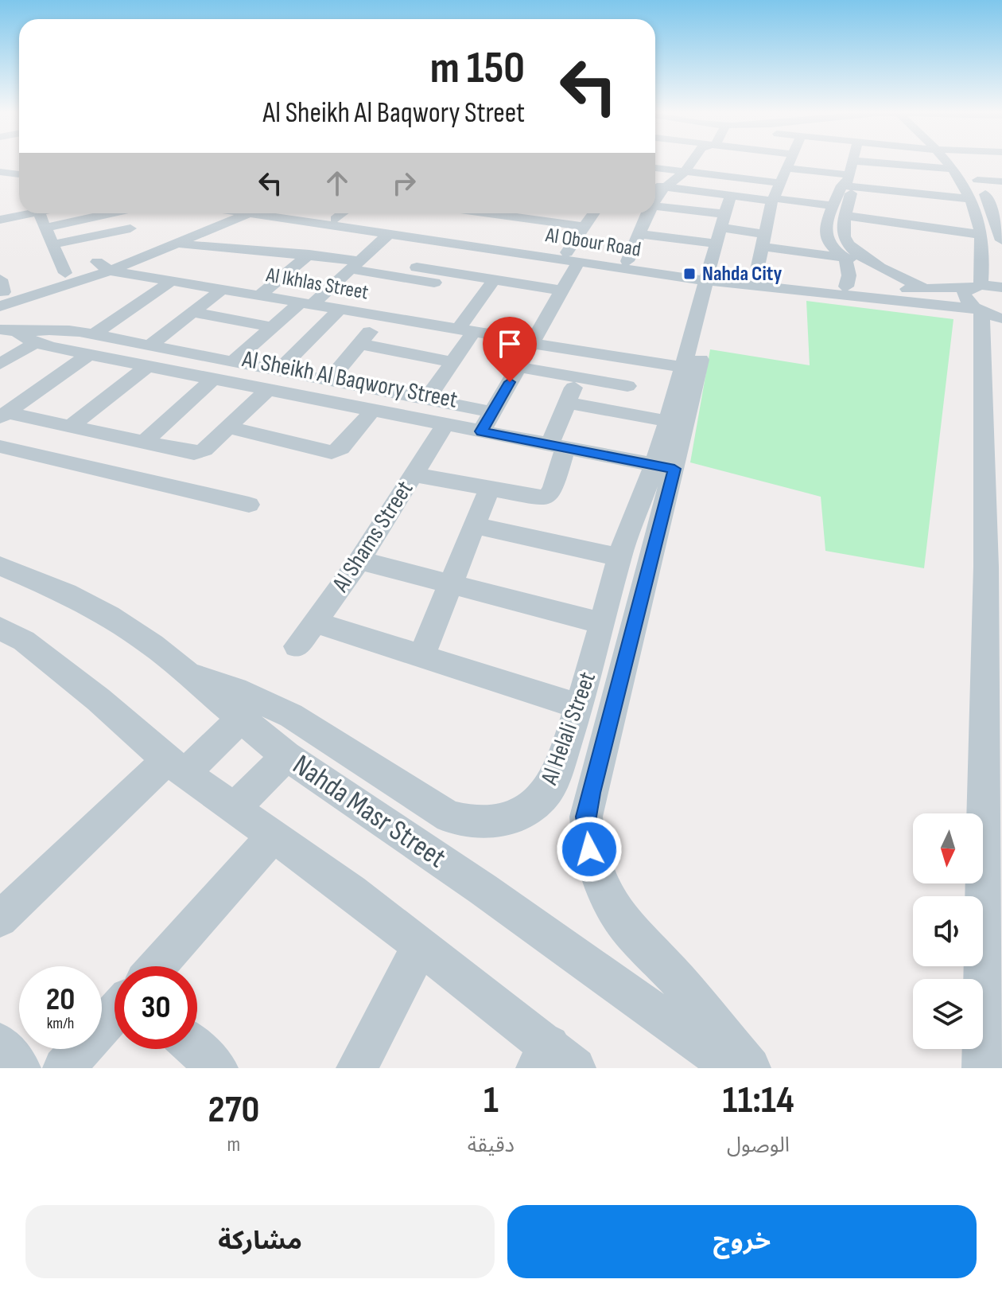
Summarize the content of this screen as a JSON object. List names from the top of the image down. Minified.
{"streets":{"street":["Al Obour Road","Al Ikhlas Street","Al Sheikh Al Baqwory Street","Al Shams Street","Al Helali Street","Nahda Masr Street"]},"crossings":[["Al Obour Road","Al Helali Street"],["Al Ikhlas Street","Al Helali Street"],["Al Sheikh Al Baqwory Street","Al Shams Street"],["Al Sheikh Al Baqwory Street","Al Helali Street"],["Al Helali Street","Nahda Masr Street"]],"places":{"transit":["Nahda City"]},"north":"bottom","page":{"turn":["150 m","Al Sheikh Al Baqwory Street"],"speed":"20 km/h","limit":"30","eta":["11:14","الوصول","1","دقيقة","270","m"],"buttons":["خروج","مشاركة"]}}
